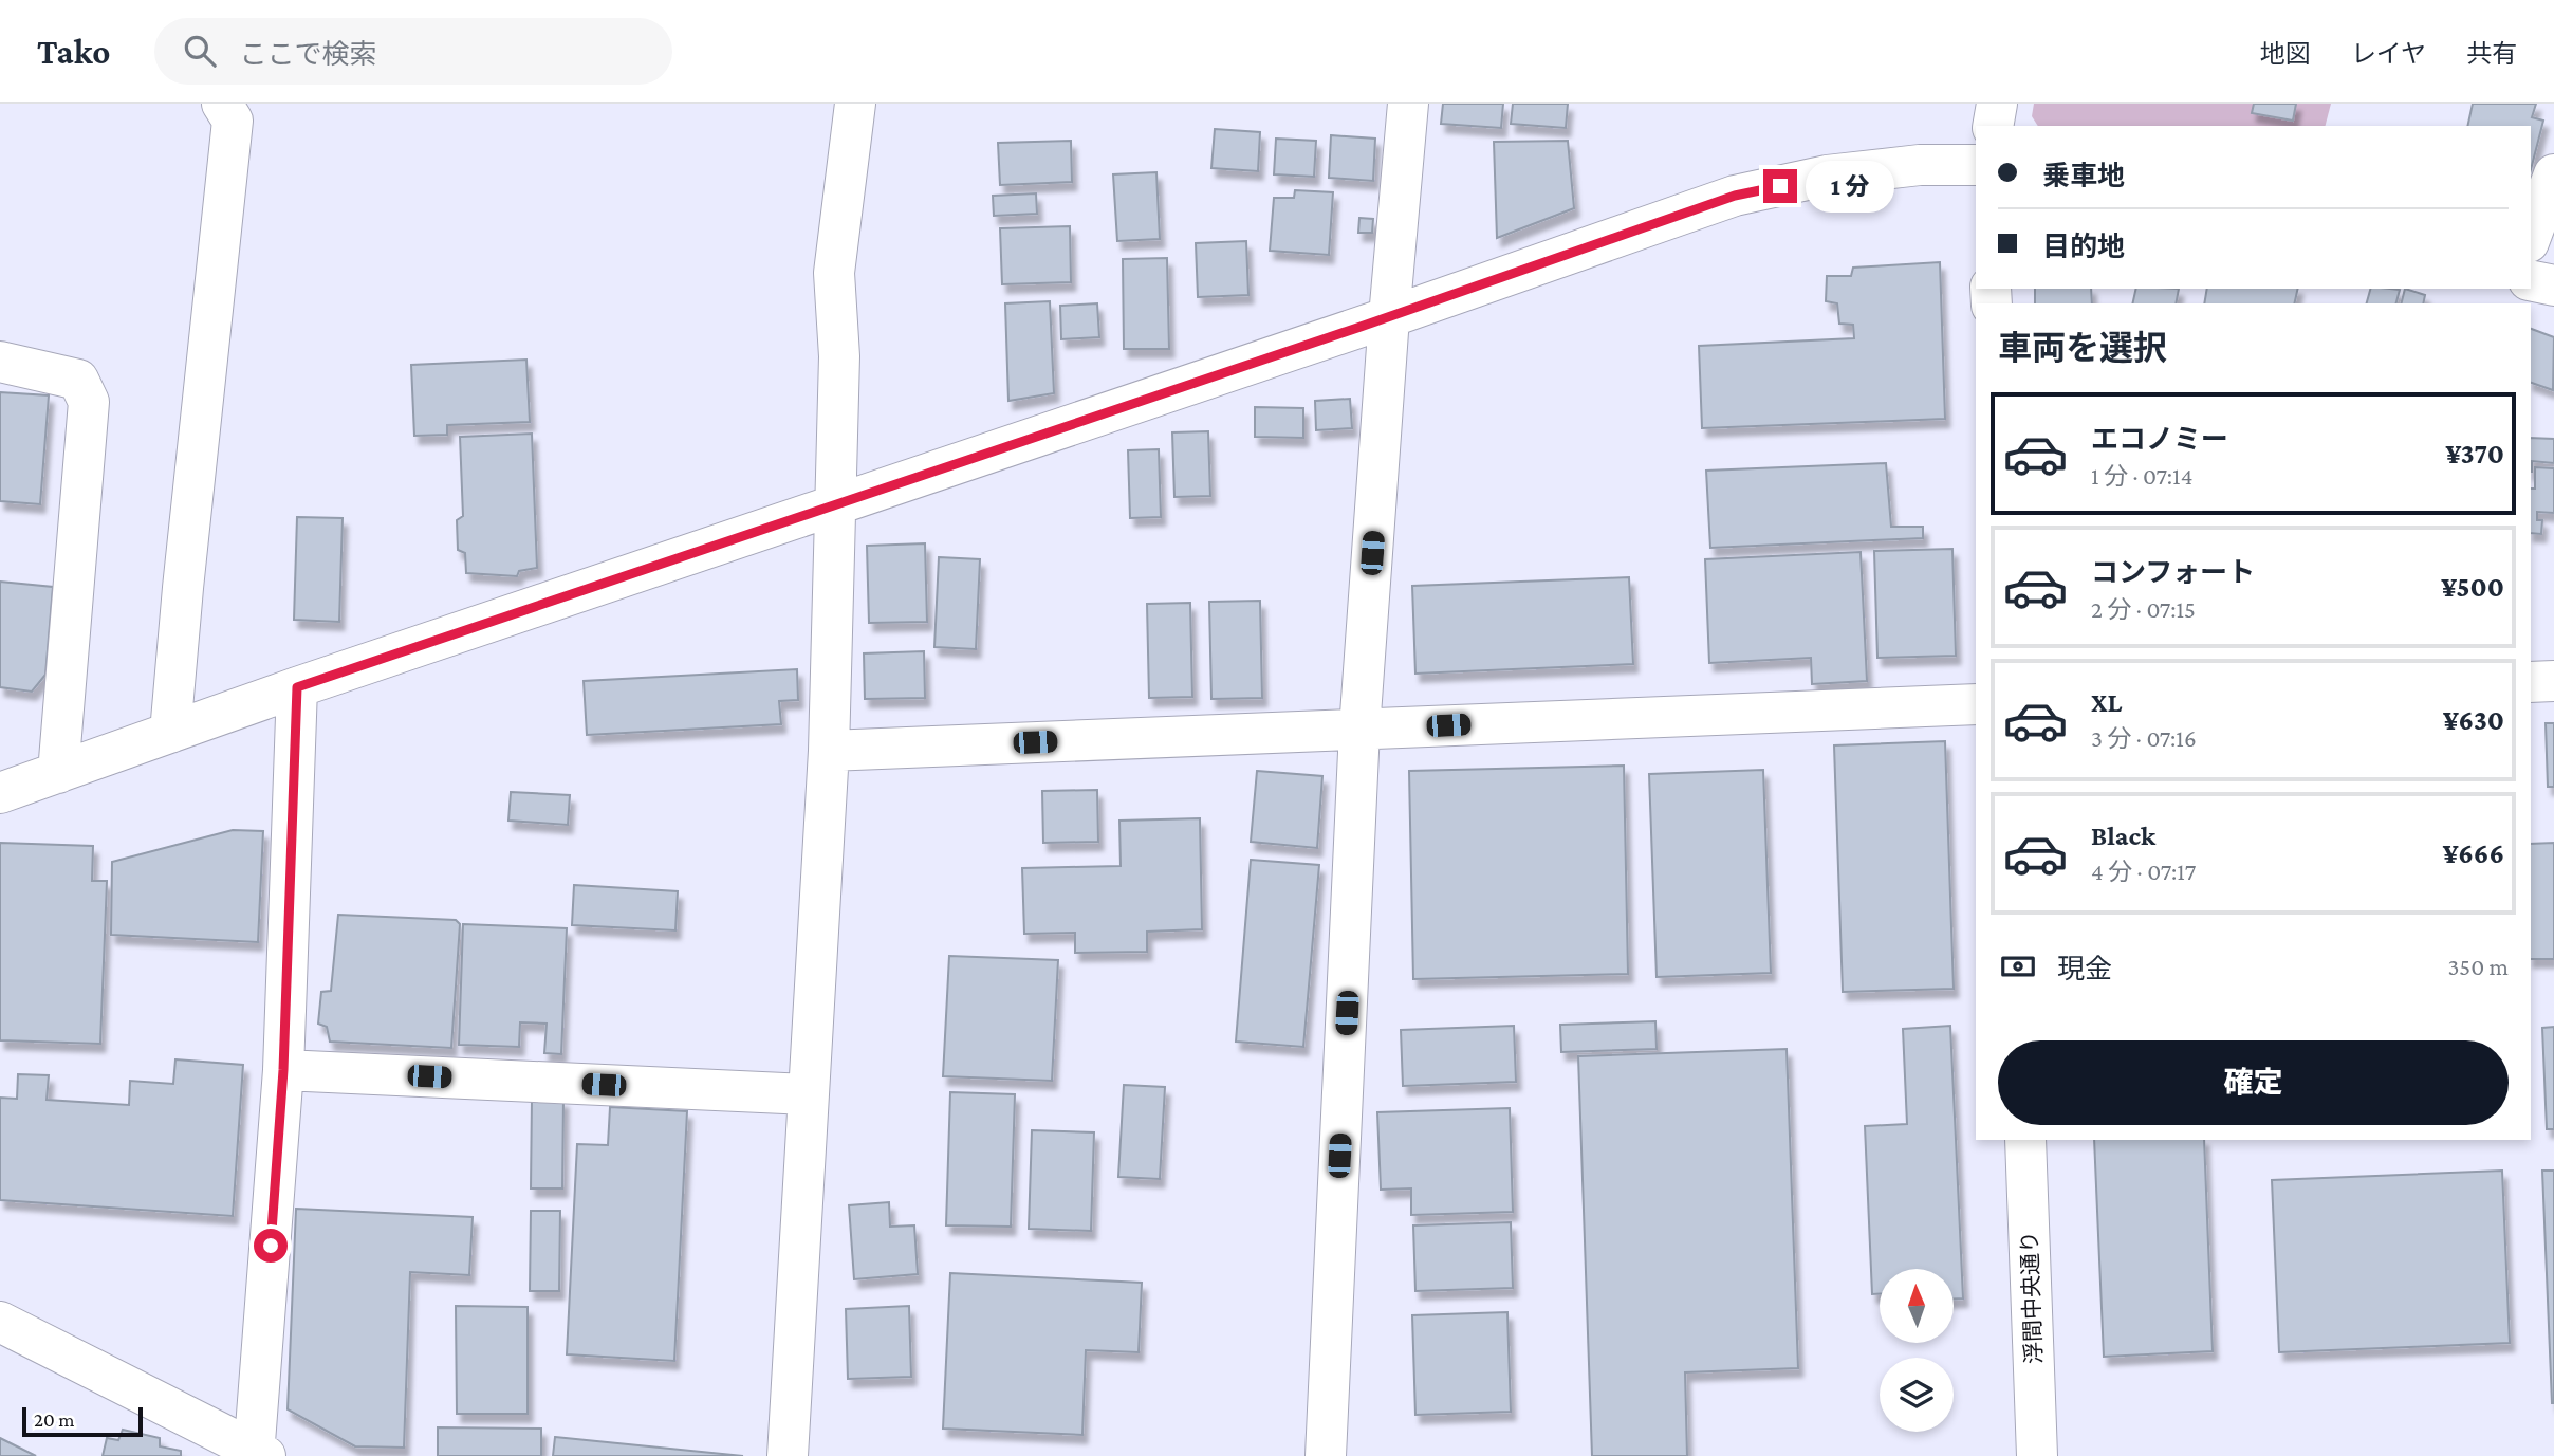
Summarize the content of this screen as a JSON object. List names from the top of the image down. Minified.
{"streets":{"street":["浮間中央通り"]},"scale_bar":"20 m","north":"top","page":{"header":"Tako","search":"ここで検索","nav":["地図","レイヤ","共有"],"banner":["乗車地","目的地"],"bubble":"1 分","heading":"車両を選択","list":[{"name":"エコノミー","note":"1 分 · 07:14","value":"¥370"},{"name":"コンフォート","note":"2 分 · 07:15","value":"¥500"},{"name":"XL","note":"3 分 · 07:16","value":"¥630"},{"name":"Black","note":"4 分 · 07:17","value":"¥666"}],"pay":["現金","350 m"],"buttons":"確定","scale":"20 m"}}
